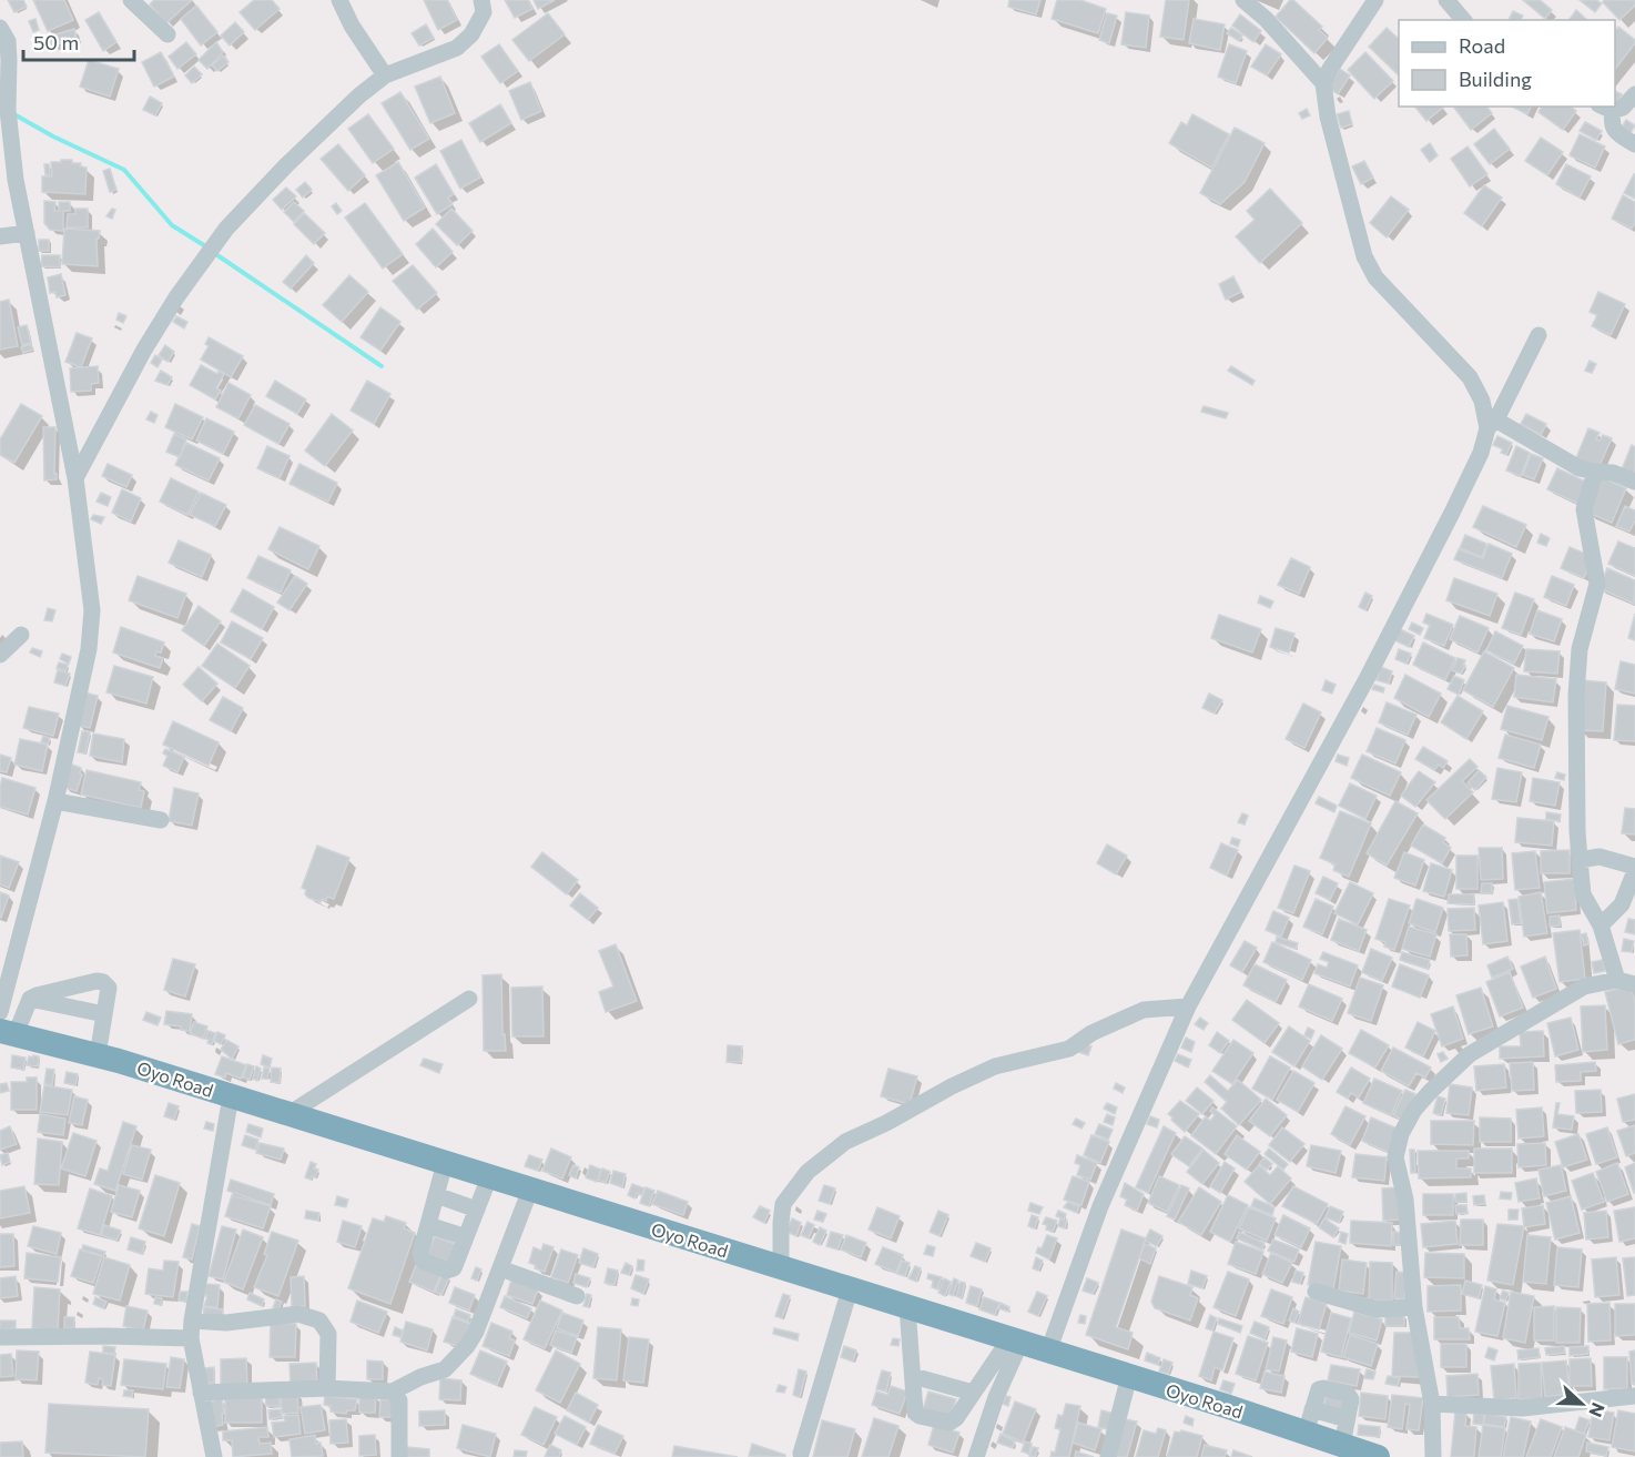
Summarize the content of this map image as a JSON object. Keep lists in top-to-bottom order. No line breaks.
{"streets":{"highway":["Oyo Road"]},"legend":["Road","Building"],"scale_bar":"50 m","north":"right"}
